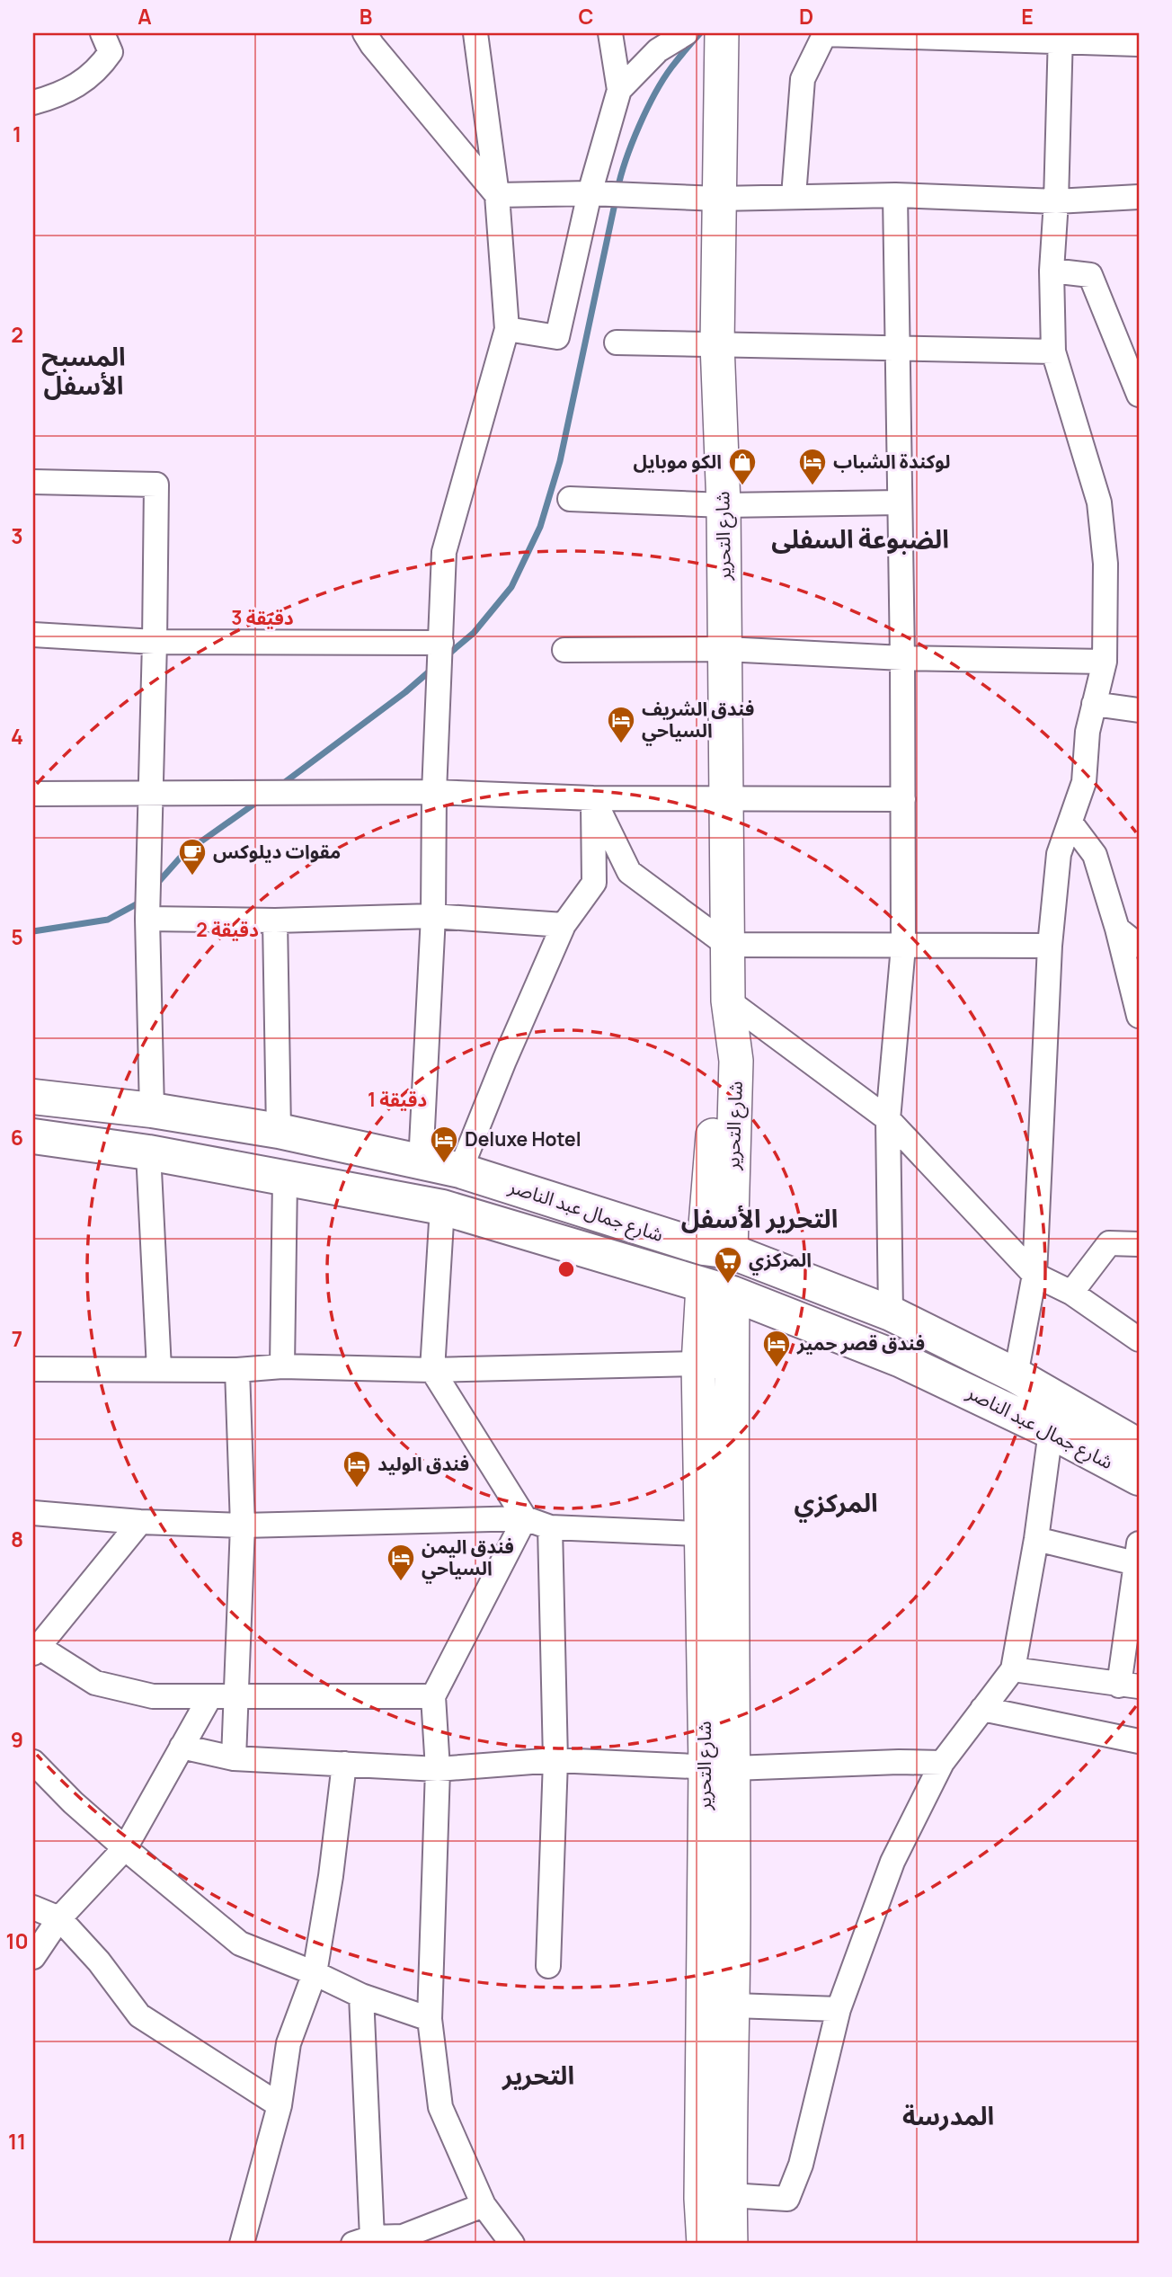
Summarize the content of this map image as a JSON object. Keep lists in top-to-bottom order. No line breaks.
{"streets":{"main road":["شارع التحرير","شارع جمال عبد الناصر"]},"crossings":[["شارع التحرير","شارع جمال عبد الناصر"]],"districts":["المسبح الأسفل","الضبوعة السفلى","التحرير الأسفل","المركزي","التحرير","المدرسة"],"places":{"shop":["الكو موبايل"],"hotel":["لوكندة الشباب","فندق الشريف السياحي","Deluxe Hotel","فندق قصر حمير","فندق الوليد","فندق اليمن السياحي"],"cafe":["مقوات ديلوكس"],"supermarket":["المركزي"]},"grid":{"columns":["A","B","C","D","E"],"rows":["1","2","3","4","5","6","7","8","9","10","11"]},"rings":["3 دقيقة","2 دقيقة","1 دقيقة"]}
